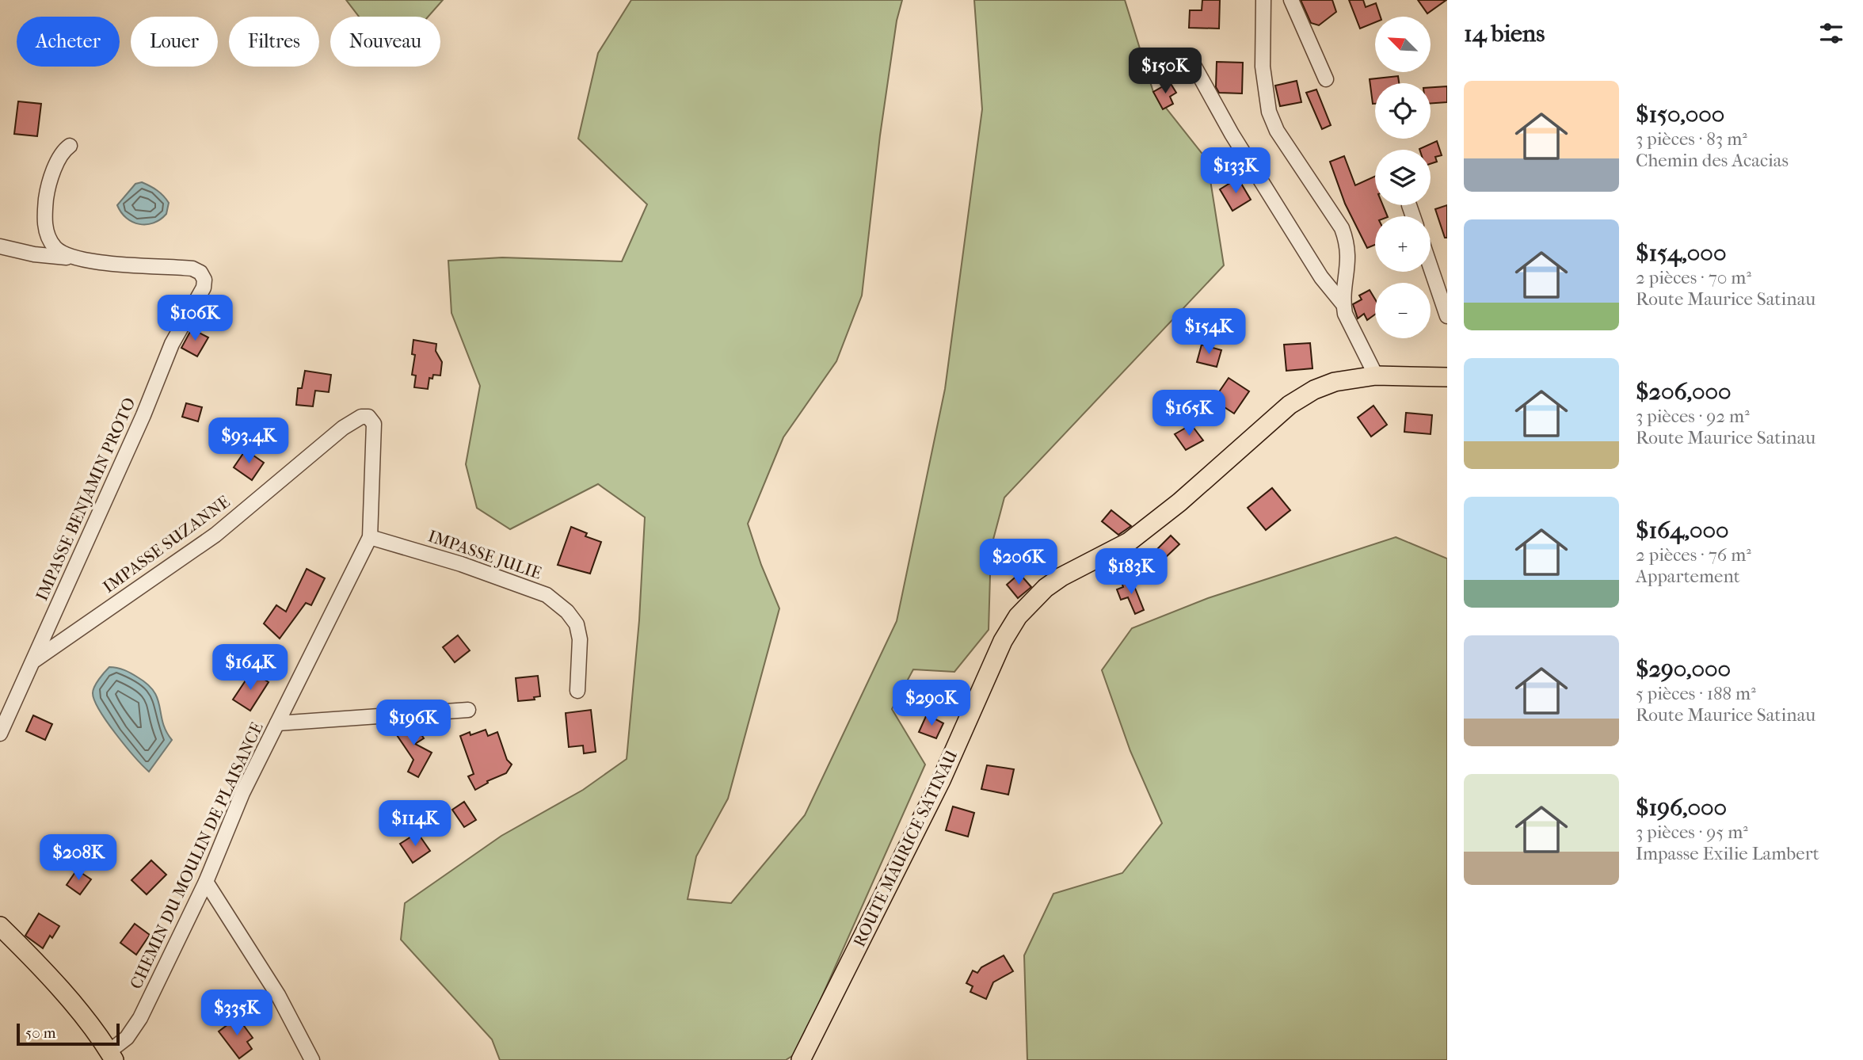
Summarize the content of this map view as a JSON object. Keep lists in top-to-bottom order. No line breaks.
{"streets":{"main road":["ROUTE MAURICE SATINAU"],"street":["IMPASSE BENJAMIN PROTO","IMPASSE SUZANNE","IMPASSE JULIE","CHEMIN DU MOULIN DE PLAISANCE"]},"crossings":[["IMPASSE BENJAMIN PROTO","IMPASSE SUZANNE"],["IMPASSE SUZANNE","CHEMIN DU MOULIN DE PLAISANCE"],["IMPASSE JULIE","CHEMIN DU MOULIN DE PLAISANCE"]],"scale_bar":"50 m","north":"top left","page":{"heading":"14 biens","map_buttons":["+","−"],"chip":["Acheter","Louer","Filtres","Nouveau"],"price":["$150K","$133K","$106K","$154K","$165K","$93.4K","$206K","$183K","$164K","$290K","$196K","$114K","$208K","$335K"],"list":[{"name":"$150,000","note":"3 pièces · 83 m² · Chemin des Acacias"},{"name":"$154,000","note":"2 pièces · 70 m² · Route Maurice Satinau"},{"name":"$206,000","note":"3 pièces · 92 m² · Route Maurice Satinau"},{"name":"$164,000","note":"2 pièces · 76 m² · Appartement"},{"name":"$290,000","note":"5 pièces · 188 m² · Route Maurice Satinau"},{"name":"$196,000","note":"3 pièces · 95 m² · Impasse Exilie Lambert"}],"scale":"50 m"}}
